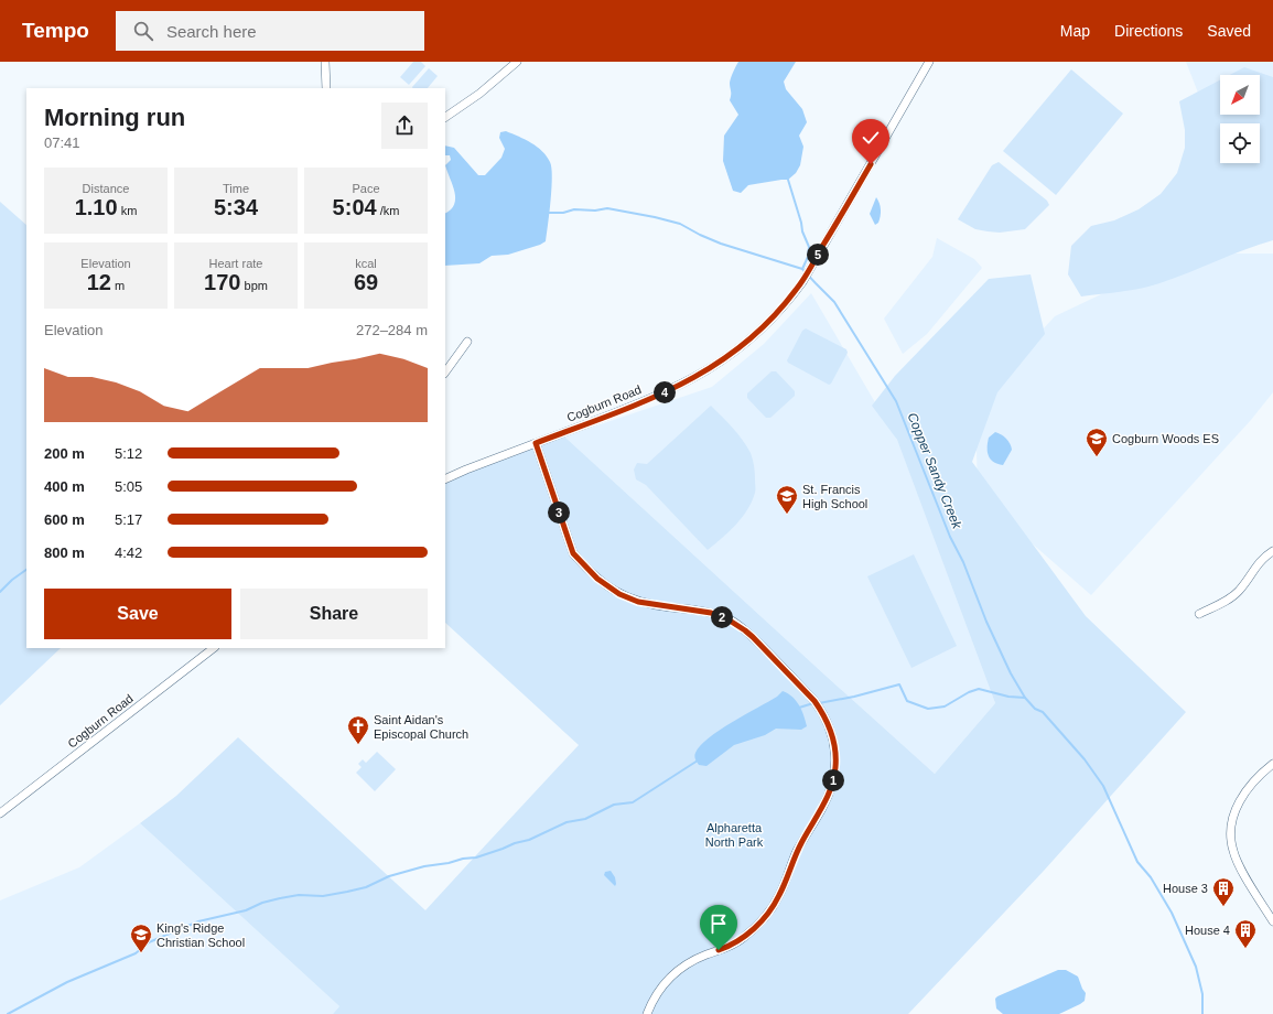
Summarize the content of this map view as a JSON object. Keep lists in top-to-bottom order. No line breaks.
{"streets":{"street":["Cogburn Road"]},"water":["Copper Sandy Creek"],"parks":["Alpharetta North Park"],"places":{"school or university":["Cogburn Woods ES","St. Francis High School","King's Ridge Christian School"],"church":["Saint Aidan's Episcopal Church"],"building":["House 3","House 4"]},"north":"bottom left","page":{"header":"Tempo","search":"Search here","nav":["Map","Directions","Saved"],"heading":["Morning run","07:41"],"stats":[["Distance","1.10 km"],["Time","5:34"],["Pace","5:04 /km"],["Elevation","12 m"],["Heart rate","170 bpm"],["kcal","69"]],"pins":["5","4","3","2","1"],"chart":["Elevation","272–284 m"],"list":[{"name":"200 m","note":"5:12"},{"name":"400 m","note":"5:05"},{"name":"600 m","note":"5:17"},{"name":"800 m","note":"4:42"}],"buttons":["Save","Share"]}}
